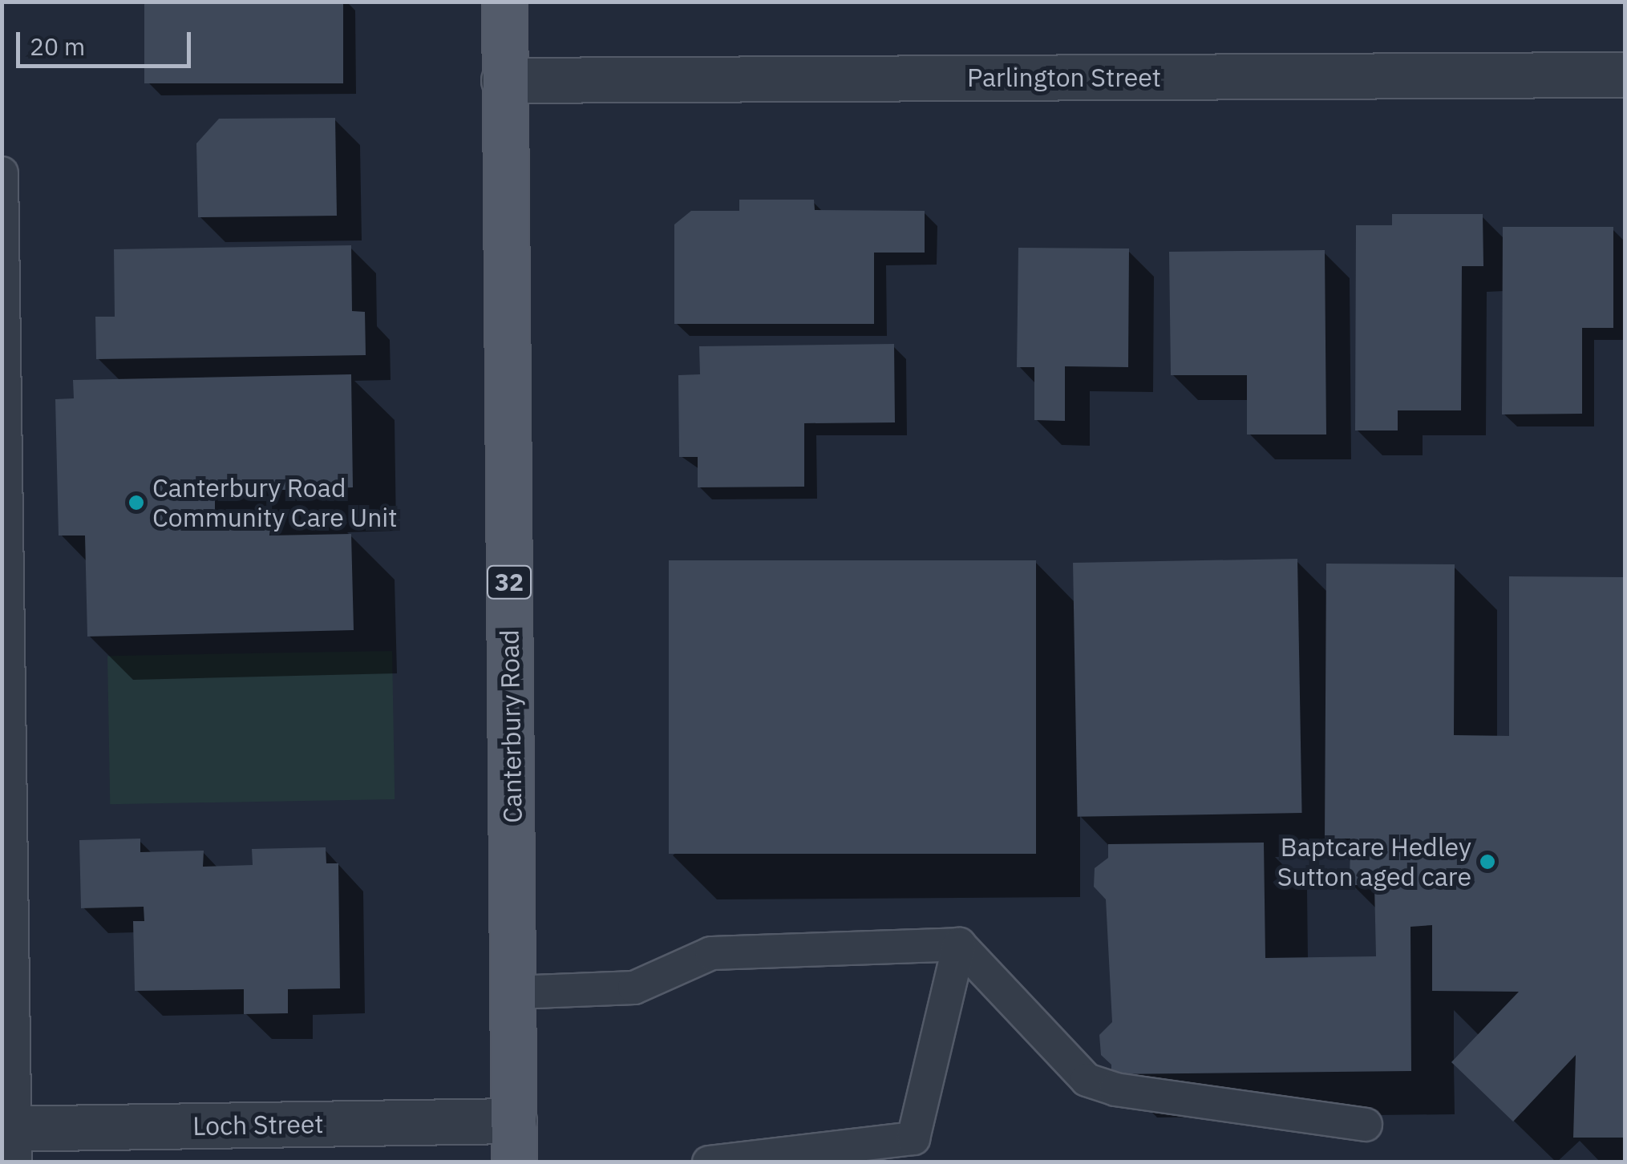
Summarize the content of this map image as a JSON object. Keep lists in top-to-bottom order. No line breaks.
{"streets":{"main road":["32","Canterbury Road"],"street":["Parlington Street","Loch Street"]},"crossings":[["Parlington Street","Canterbury Road"],["Canterbury Road","Loch Street"]],"places":["Canterbury Road Community Care Unit","Baptcare Hedley Sutton aged care"],"scale_bar":"20 m"}
